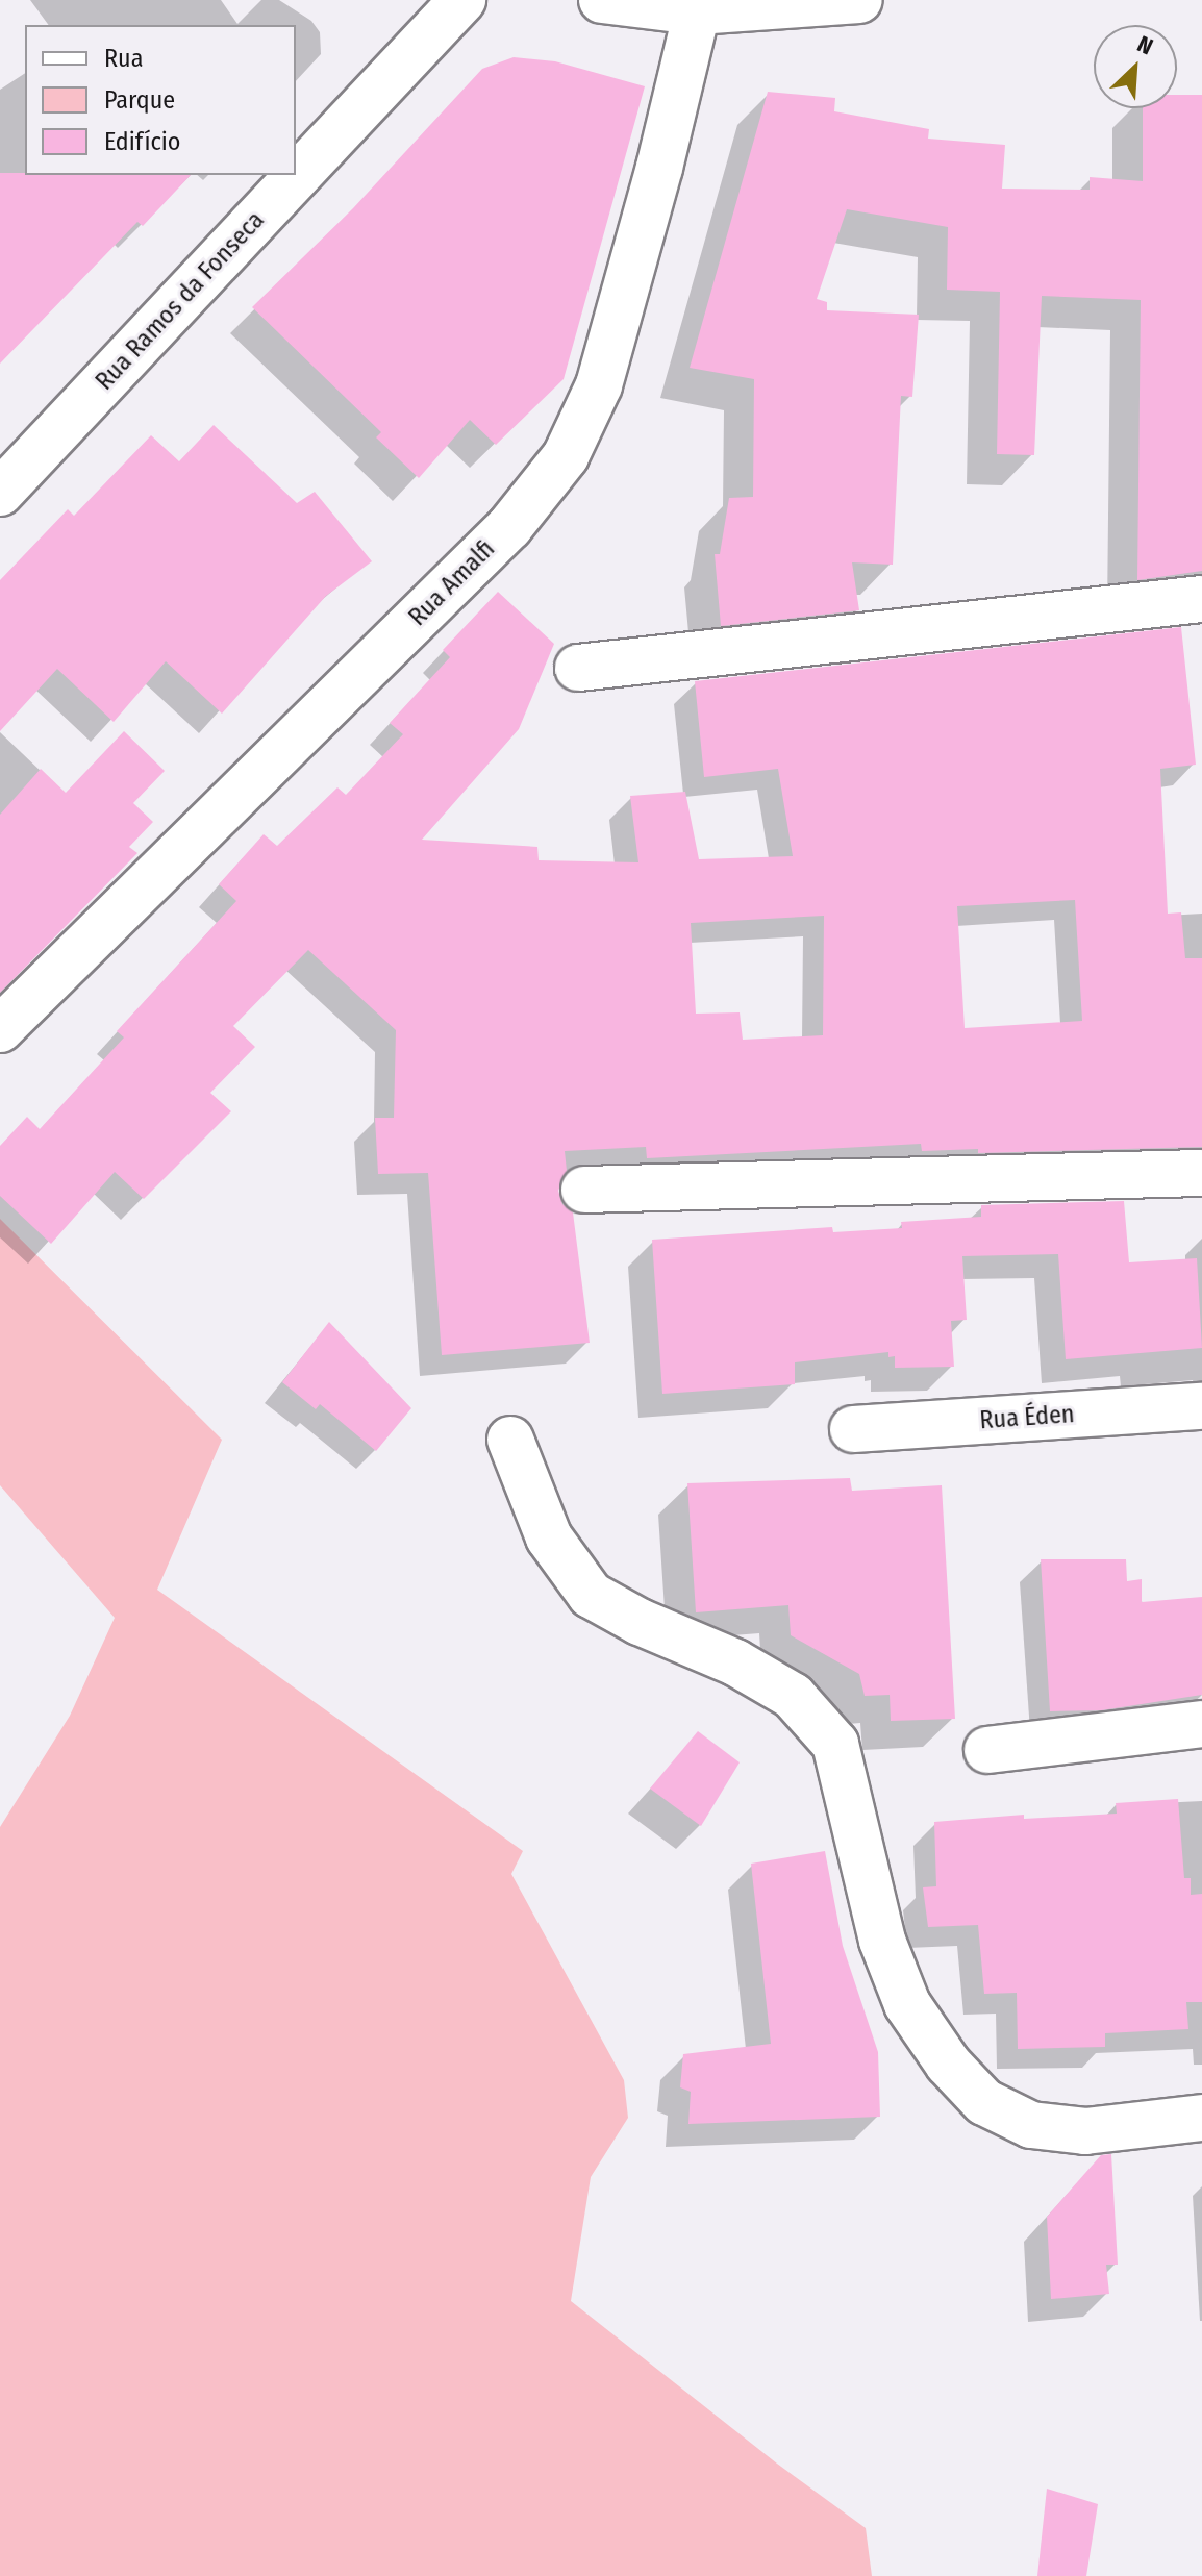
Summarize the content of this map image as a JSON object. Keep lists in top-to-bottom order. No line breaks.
{"streets":{"street":["Rua Ramos da Fonseca","Rua Amalfi","Rua Éden"]},"legend":["Rua","Parque","Edifício"],"north":"top right"}
